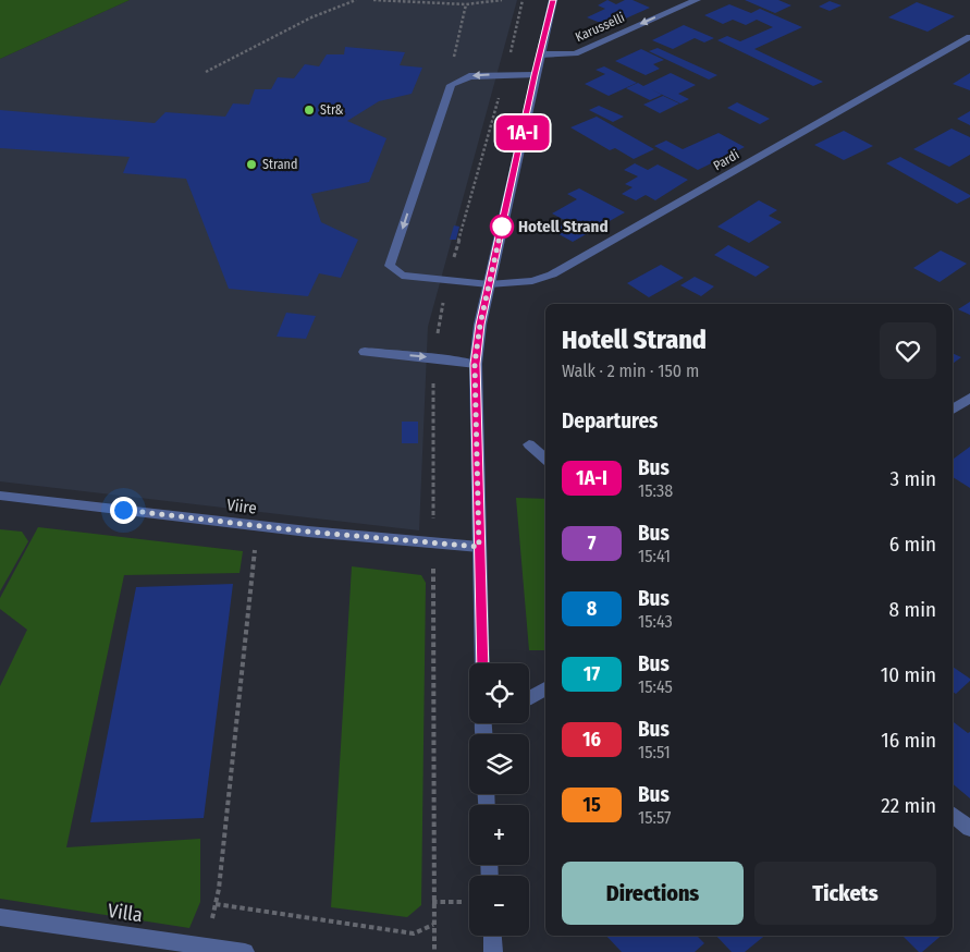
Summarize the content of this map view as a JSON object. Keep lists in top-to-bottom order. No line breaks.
{"streets":{"street":["Karusselli","Pardi","Viire","Villa"]},"one_way":["Karusselli"],"places":["Str&","Strand","Hotell Strand"],"lines":["bus line 1A-I"],"page":{"on_map":"1A-I","heading":[["Hotell Strand","Walk · 2 min · 150 m"],"Departures"],"list":[{"mark":"1A-I","name":"Bus","note":"15:38","value":"3 min"},{"mark":"7","name":"Bus","note":"15:41","value":"6 min"},{"mark":"8","name":"Bus","note":"15:43","value":"8 min"},{"mark":"17","name":"Bus","note":"15:45","value":"10 min"},{"mark":"16","name":"Bus","note":"15:51","value":"16 min"},{"mark":"15","name":"Bus","note":"15:57","value":"22 min"}],"map_buttons":["+","−"],"buttons":["Directions","Tickets"]}}
